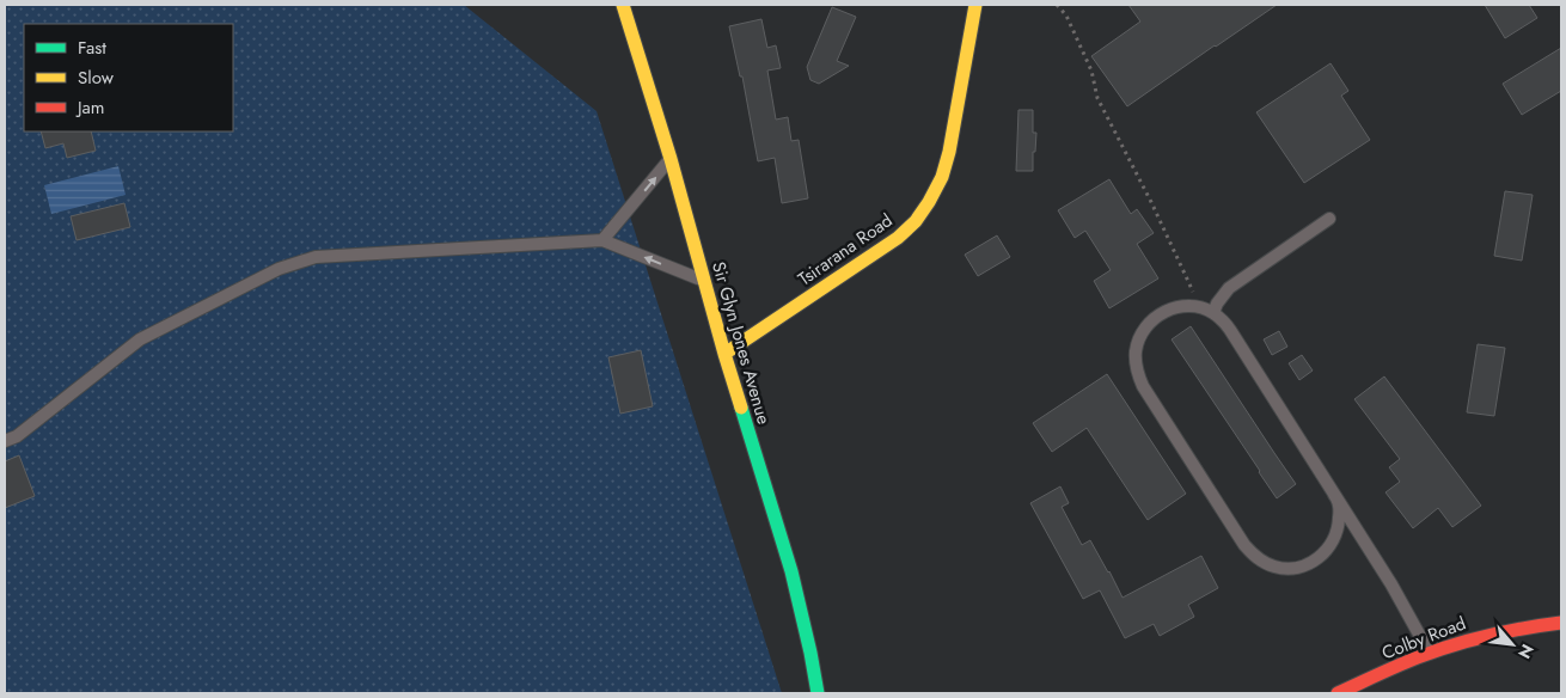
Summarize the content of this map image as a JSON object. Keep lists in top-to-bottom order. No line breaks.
{"streets":{"main road":["Tsirarana Road","Sir Glyn Jones Avenue","Colby Road"]},"crossings":[["Tsirarana Road","Sir Glyn Jones Avenue"]],"legend":["Fast","Slow","Jam"],"north":"bottom right"}
